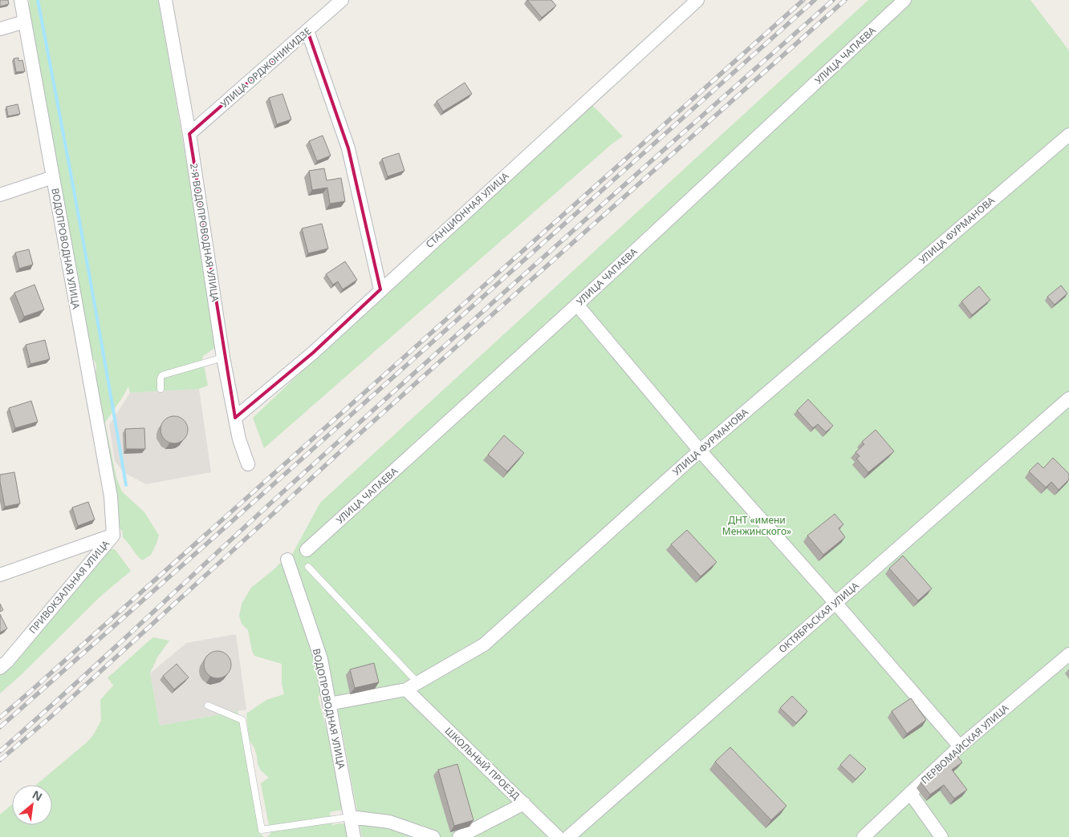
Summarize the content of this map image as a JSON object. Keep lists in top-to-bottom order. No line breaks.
{"streets":{"street":["УЛИЦА ЧАПАЕВА","УЛИЦА ОРДЖОНИКИДЗЕ","СТАНЦИОННАЯ УЛИЦА","УЛИЦА ФУРМАНОВА","2-Я ВОДОПРОВОДНАЯ УЛИЦА","ВОДОПРОВОДНАЯ УЛИЦА","ПРИВОКЗАЛЬНАЯ УЛИЦА","ОКТЯБРЬСКАЯ УЛИЦА","ПЕРВОМАЙСКАЯ УЛИЦА","ШКОЛЬНЫЙ ПРОЕЗД"]},"crossings":[["УЛИЦА ОРДЖОНИКИДЗЕ","2-Я ВОДОПРОВОДНАЯ УЛИЦА"],["СТАНЦИОННАЯ УЛИЦА","2-Я ВОДОПРОВОДНАЯ УЛИЦА"],["УЛИЦА ФУРМАНОВА","ВОДОПРОВОДНАЯ УЛИЦА"],["УЛИЦА ФУРМАНОВА","ШКОЛЬНЫЙ ПРОЕЗД"],["ВОДОПРОВОДНАЯ УЛИЦА","ПРИВОКЗАЛЬНАЯ УЛИЦА"]],"parks":["ДНТ «имени Менжинского»"],"north":"top right"}
